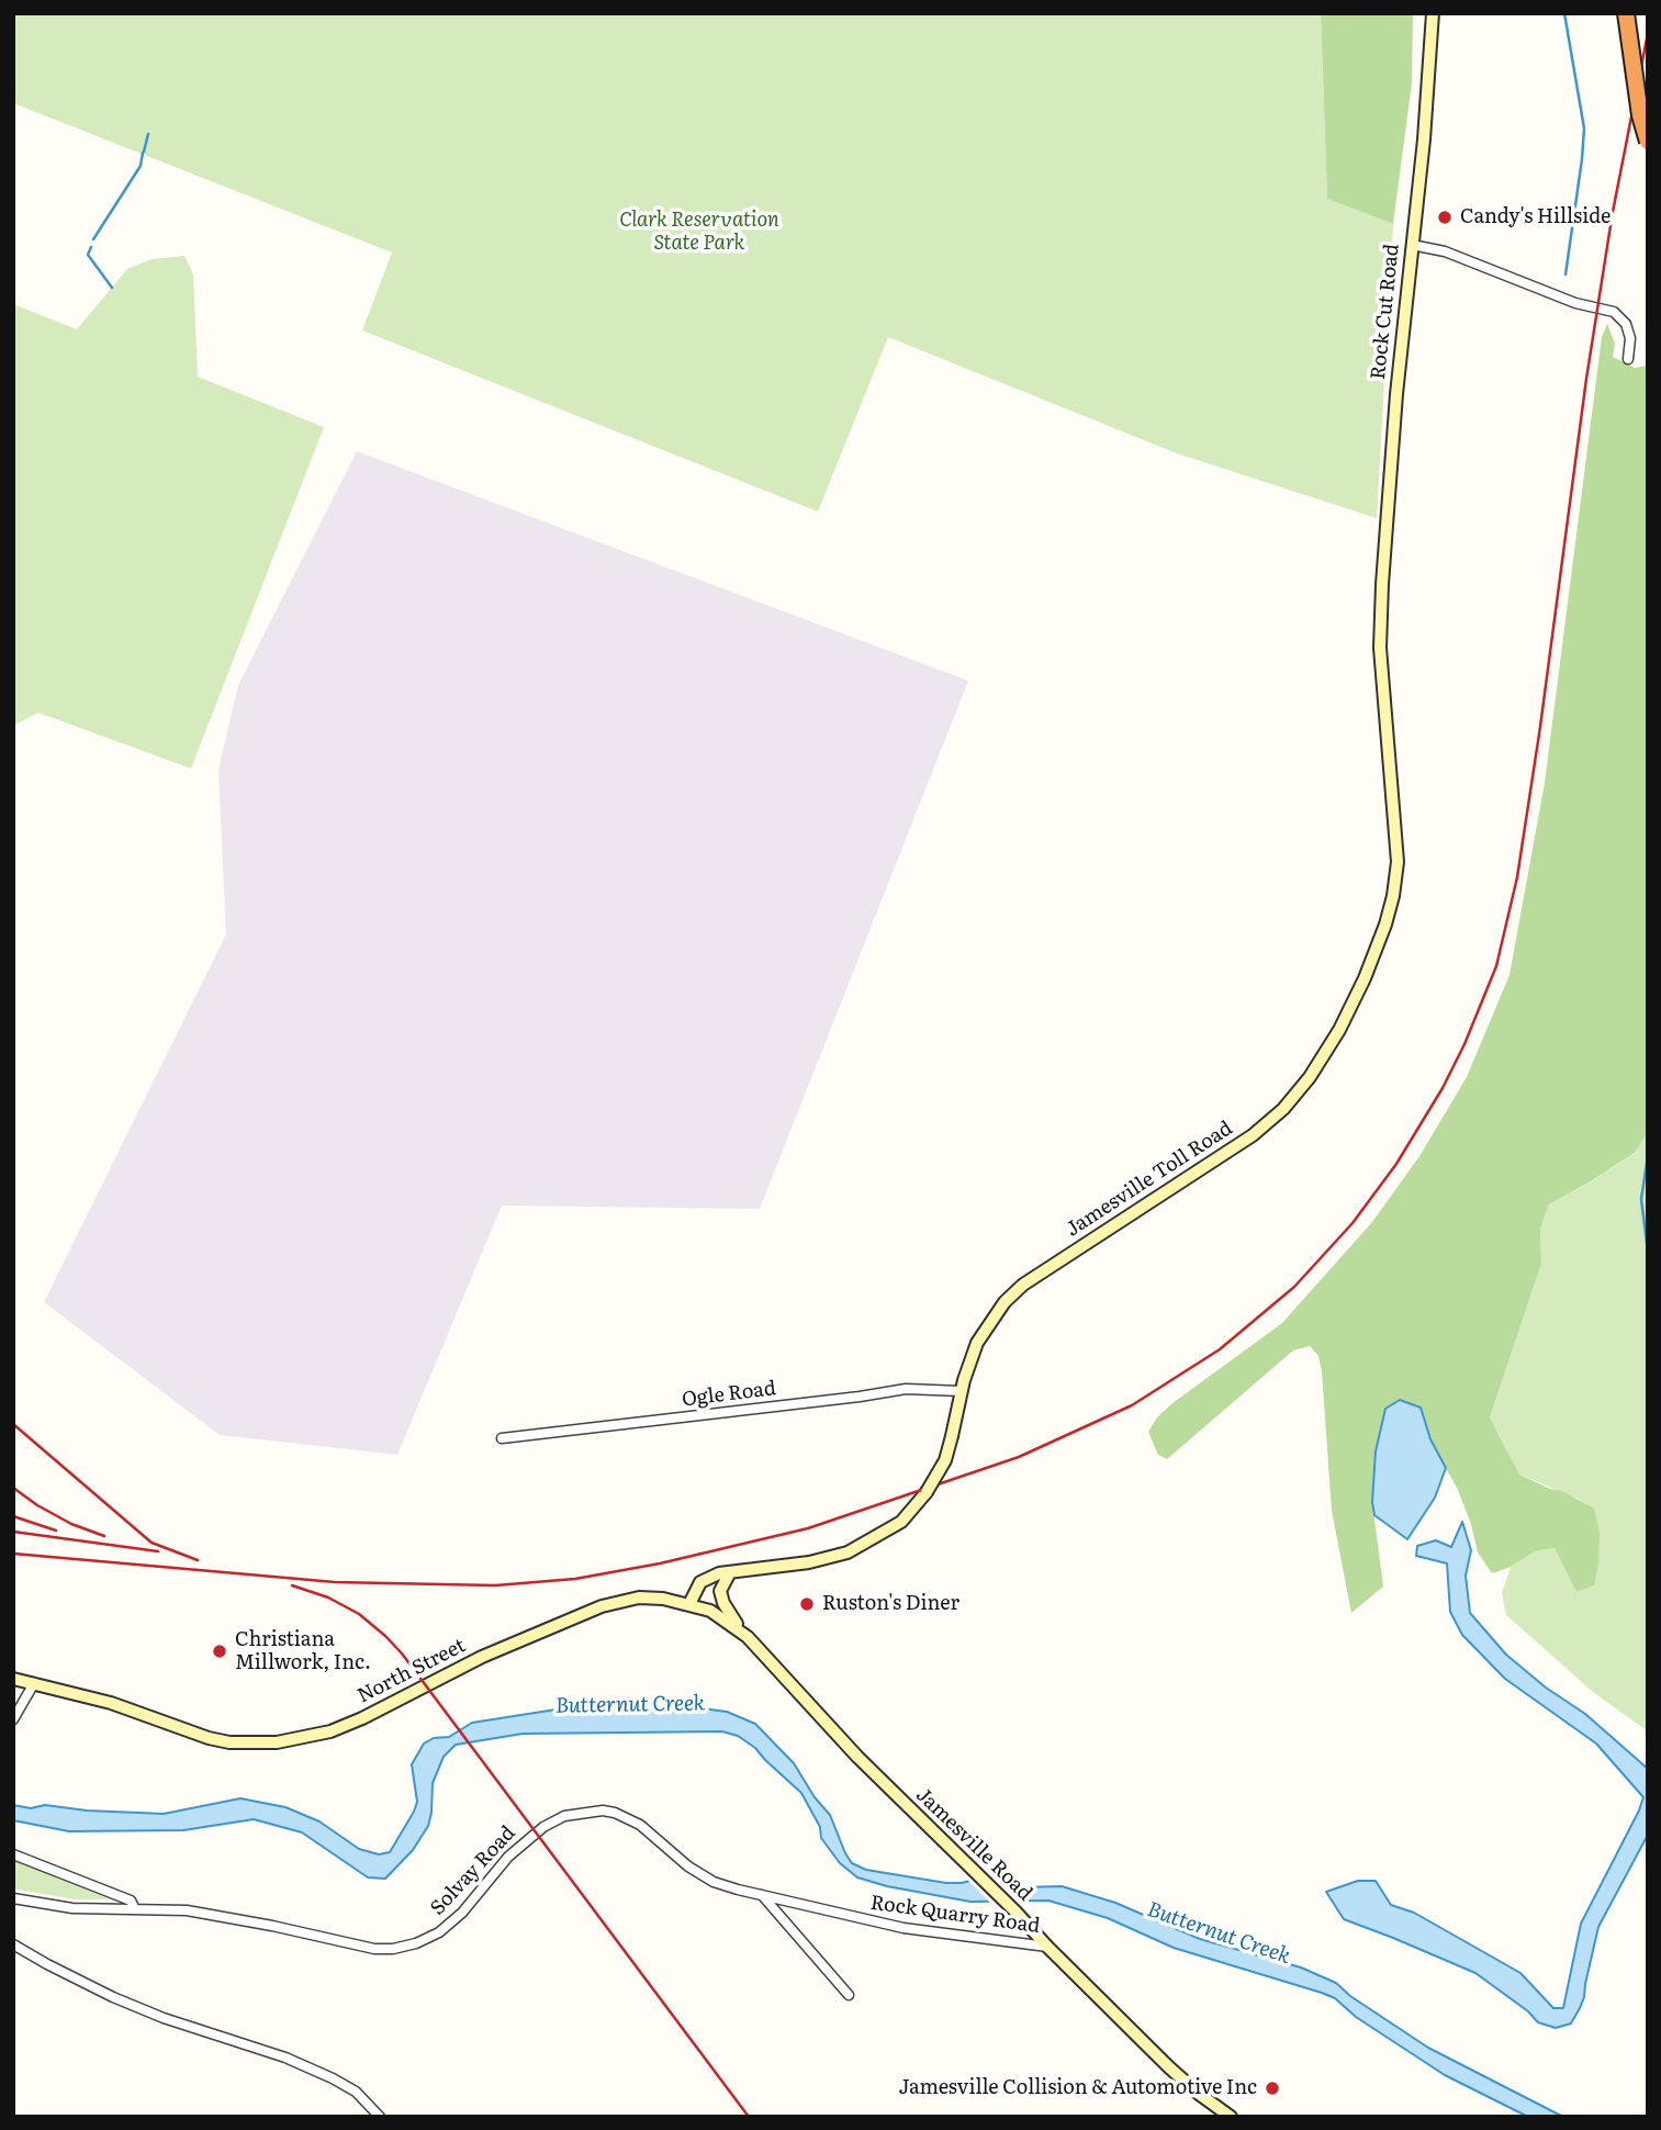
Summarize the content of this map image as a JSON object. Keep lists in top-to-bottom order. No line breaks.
{"streets":{"street":["Rock Cut Road","Jamesville Toll Road","Ogle Road","North Street","Jamesville Road","Solvay Road","Rock Quarry Road"]},"crossings":[["Rock Cut Road","Jamesville Toll Road"],["Jamesville Toll Road","Ogle Road"],["Jamesville Toll Road","North Street"],["Jamesville Toll Road","Jamesville Road"],["North Street","Jamesville Road"],["Jamesville Road","Rock Quarry Road"],["Solvay Road","Rock Quarry Road"]],"water":["Butternut Creek"],"parks":["Clark Reservation State Park"],"places":["Candy's Hillside","Ruston's Diner","Christiana Millwork, Inc.","Jamesville Collision & Automotive Inc"]}
